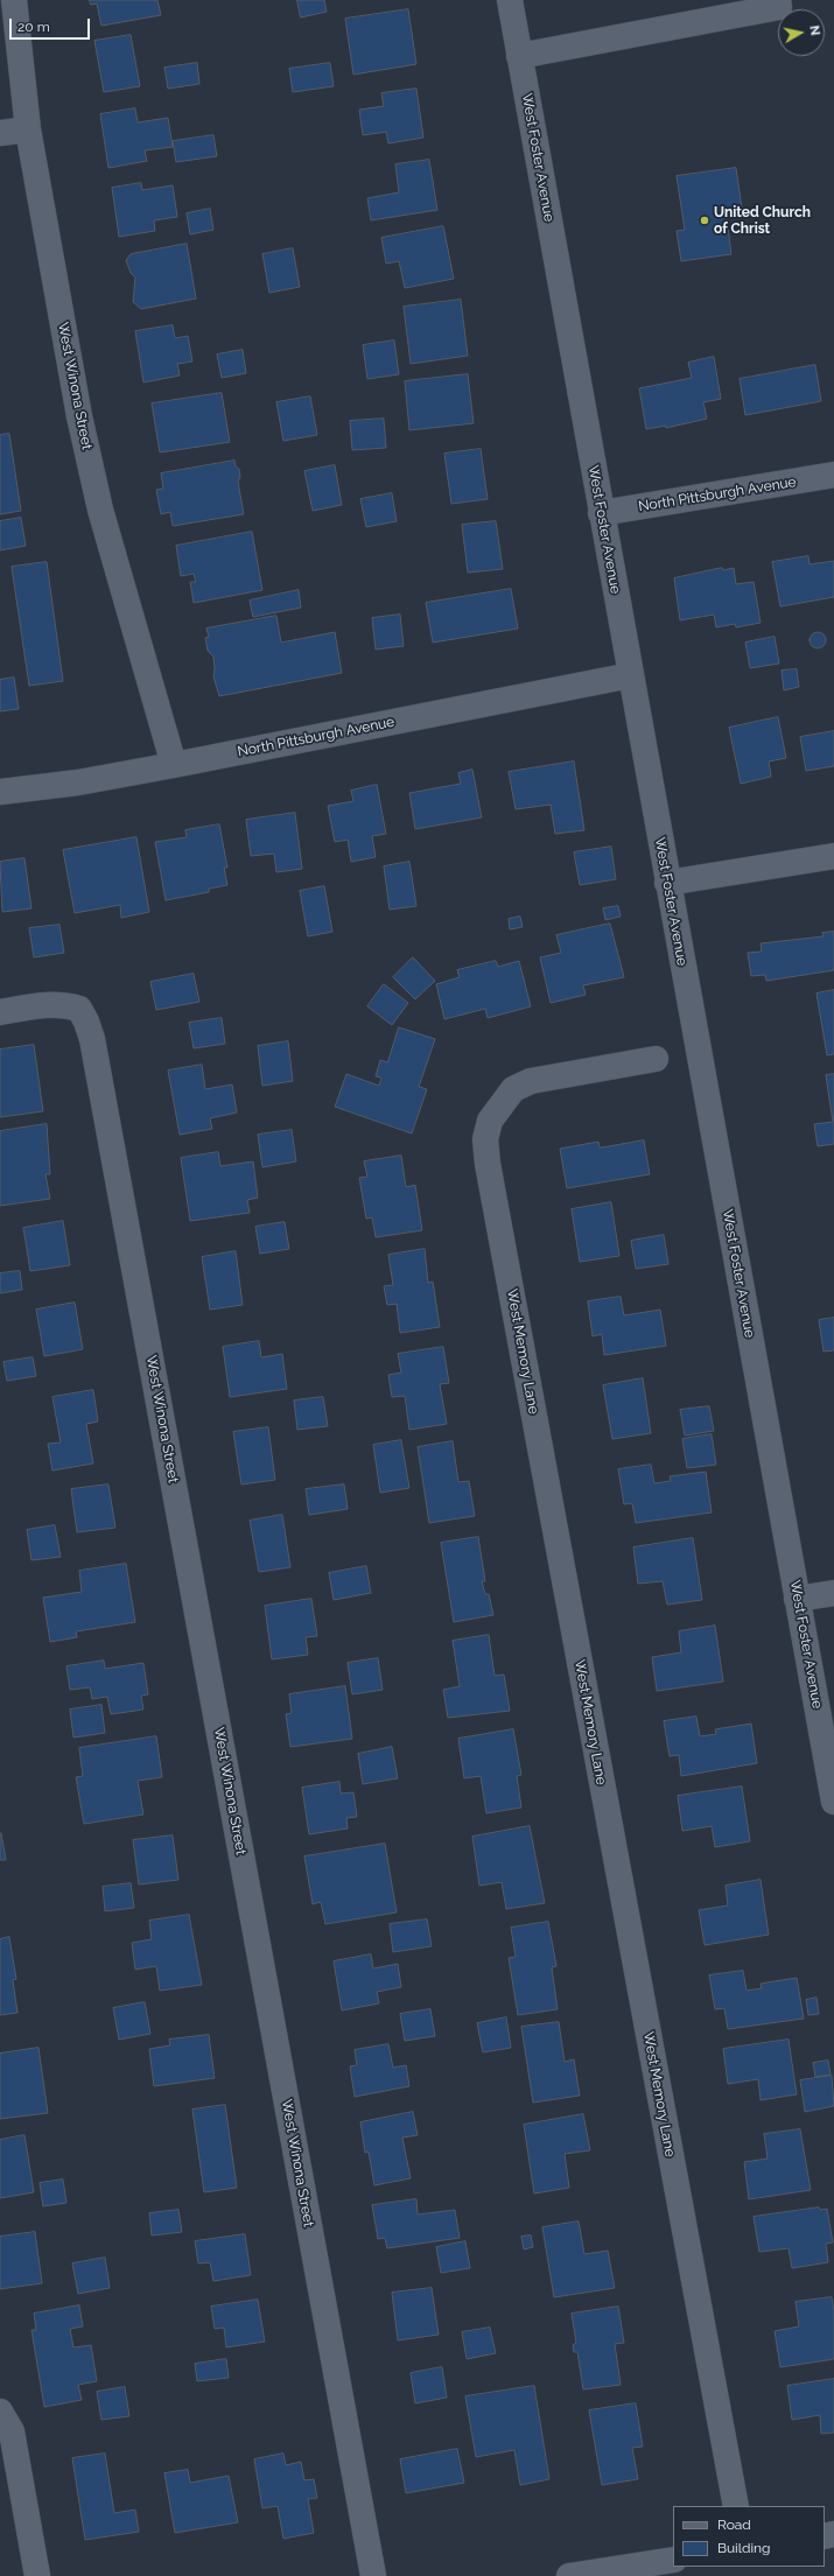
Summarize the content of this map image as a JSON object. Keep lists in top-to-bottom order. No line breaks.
{"streets":{"street":["West Foster Avenue","West Winona Street","North Pittsburgh Avenue","West Memory Lane"]},"crossings":[["West Foster Avenue","North Pittsburgh Avenue"],["West Winona Street","North Pittsburgh Avenue"]],"places":["United Church of Christ"],"legend":["Road","Building"],"scale_bar":"20 m","north":"right"}
